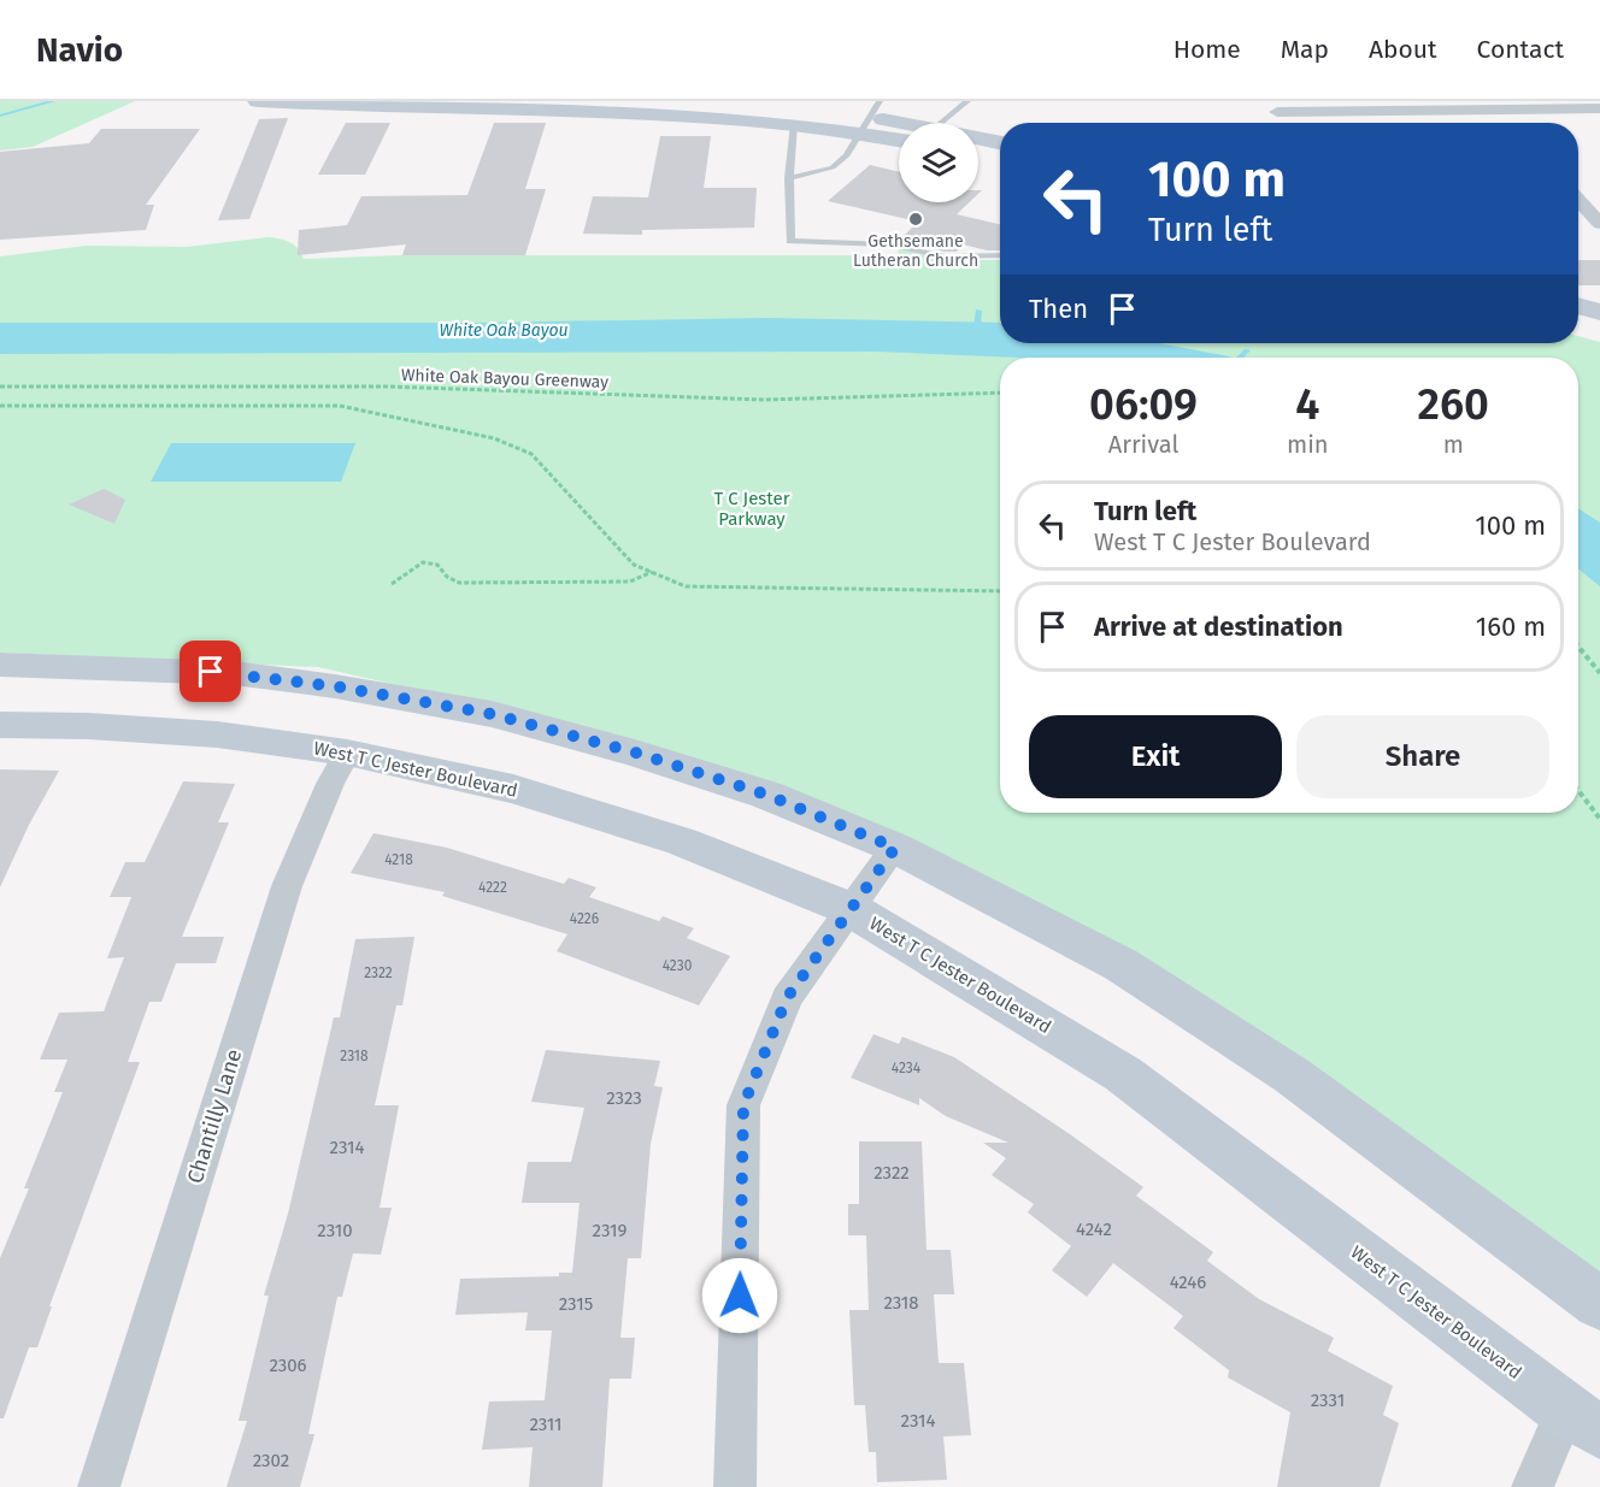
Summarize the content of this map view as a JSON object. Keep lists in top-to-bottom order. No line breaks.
{"streets":{"main road":["West T C Jester Boulevard"],"street":["Chantilly Lane"],"path":["White Oak Bayou Greenway"]},"crossings":[["West T C Jester Boulevard","Chantilly Lane"]],"water":["White Oak Bayou"],"parks":["T C Jester Parkway"],"places":["Gethsemane Lutheran Church"],"house_numbers":["4218","4222","4226","4230","2322","2318","4234","2323","2314","2322","4242","2310","2319","4246","2318","2315","2306","2331","2314","2311","2302"],"page":{"header":"Navio","nav":["Home","Map","About","Contact"],"turn":["100 m","Turn left"],"then":"Then","eta":["06:09","Arrival","4","min","260","m"],"list":[{"name":"Turn left","note":"West T C Jester Boulevard","value":"100 m"},{"name":"Arrive at destination","value":"160 m"}],"buttons":["Exit","Share"]}}
